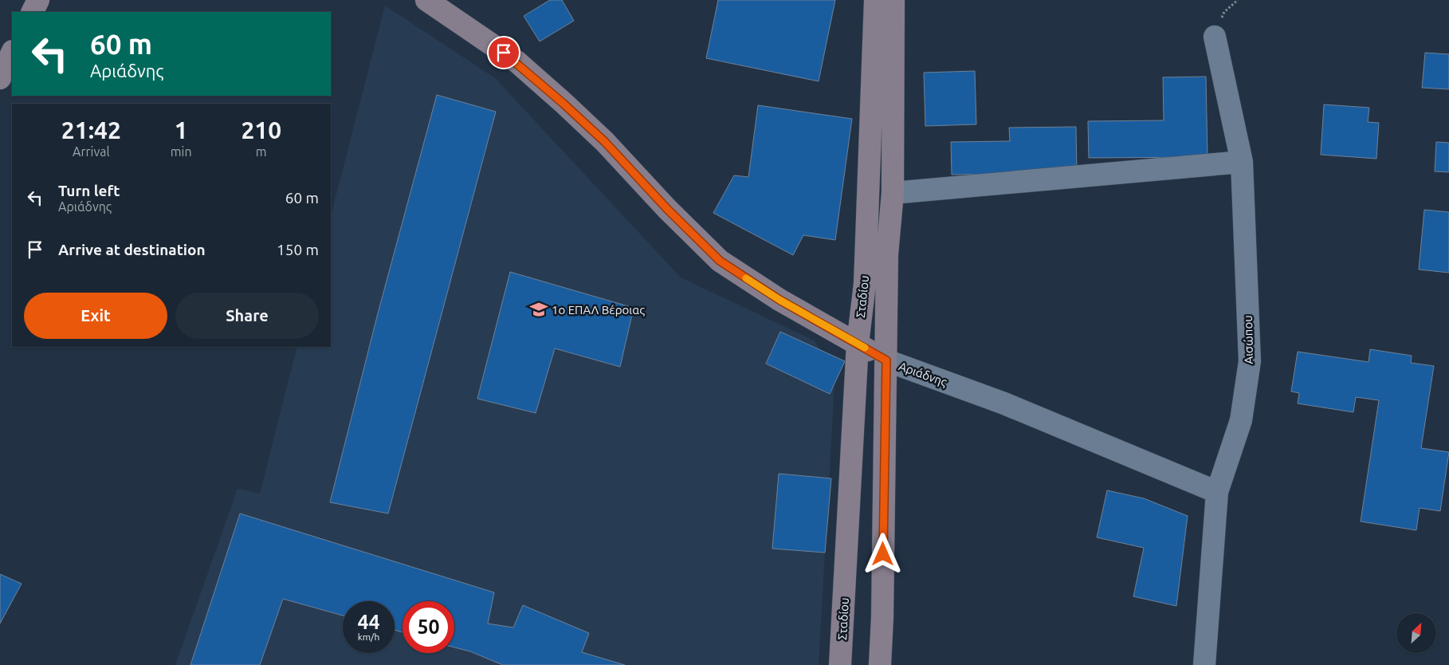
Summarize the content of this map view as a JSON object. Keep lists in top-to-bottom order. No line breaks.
{"streets":{"main road":["Σταδίου","Αριάδνης"],"street":["Αισώπου"]},"crossings":[["Σταδίου","Αριάδνης"],["Αισώπου","Αριάδνης"]],"places":{"school or university":["1ο ΕΠΑΛ Βέροιας"]},"north":"top right","page":{"turn":["60 m","Αριάδνης"],"eta":["21:42","Arrival","1","min","210","m"],"list":[{"name":"Turn left","note":"Αριάδνης","value":"60 m"},{"name":"Arrive at destination","value":"150 m"}],"buttons":["Exit","Share"],"speed":"44 km/h","limit":"50"}}
